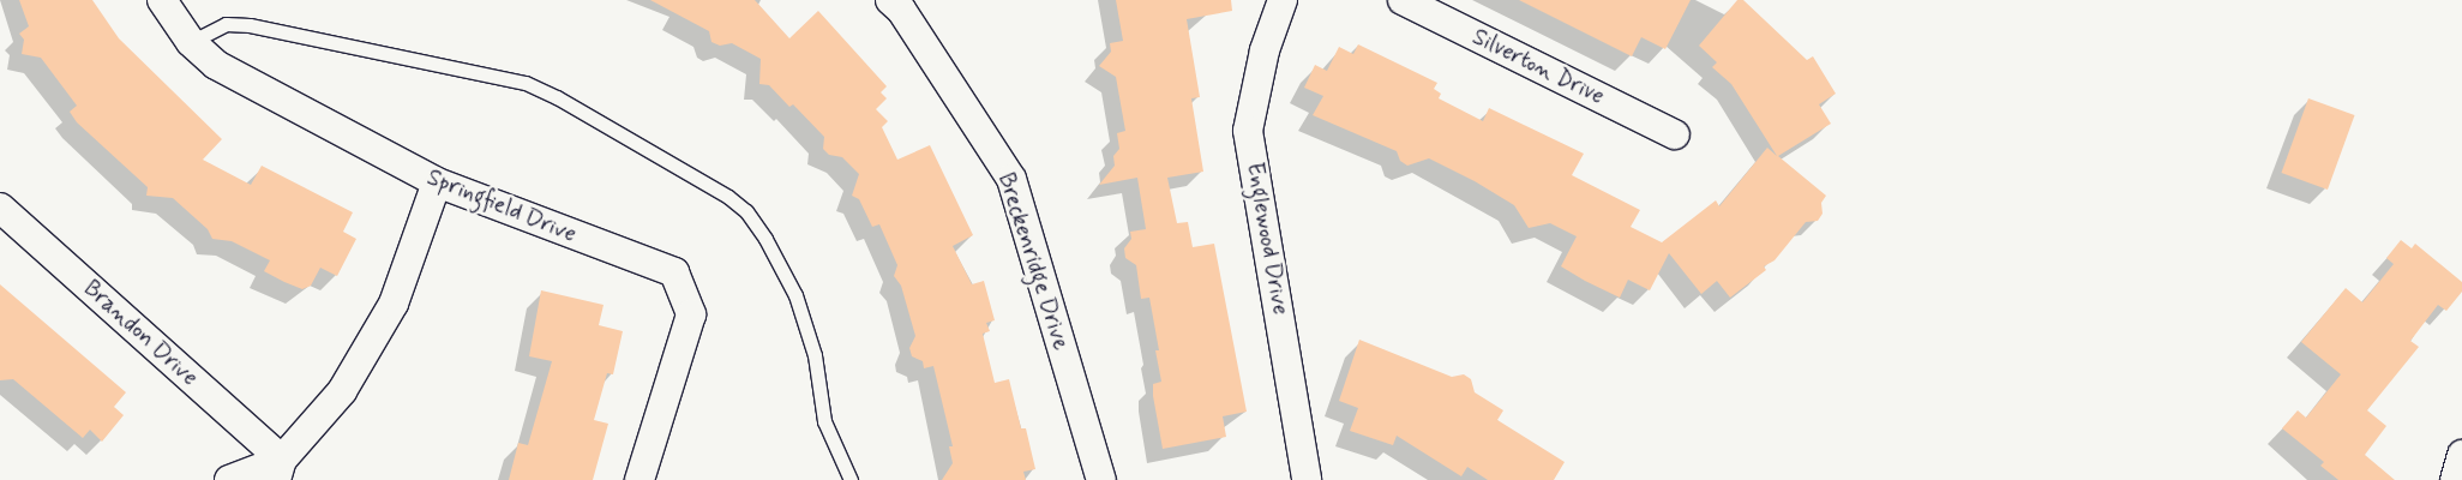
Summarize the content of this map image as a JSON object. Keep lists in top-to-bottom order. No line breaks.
{"streets":{"street":["Silverton Drive","Springfield Drive","Englewood Drive","Breckenridge Drive","Brandon Drive"]}}
